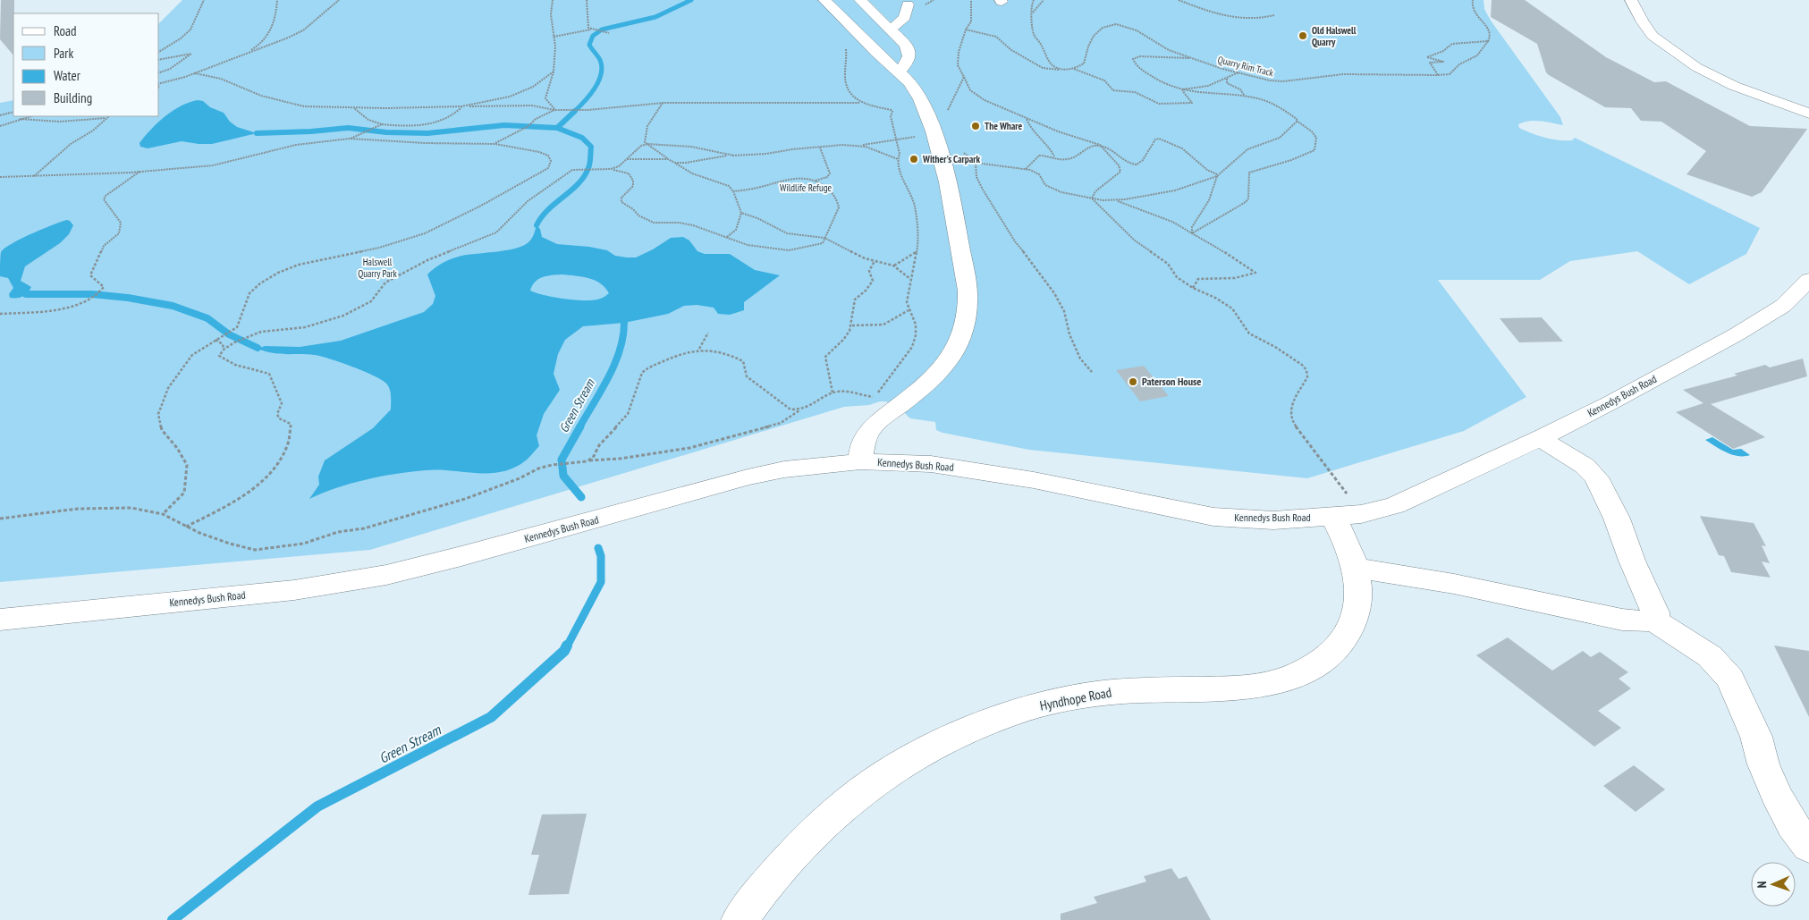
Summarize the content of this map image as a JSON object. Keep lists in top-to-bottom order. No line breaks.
{"streets":{"street":["Kennedys Bush Road","Hyndhope Road"],"path":["Quarry Rim Track"]},"crossings":[["Kennedys Bush Road","Hyndhope Road"]],"water":["Green Stream"],"parks":["Wildlife Refuge","Halswell Quarry Park"],"places":["Old Halswell Quarry","The Whare","Wither's Carpark","Paterson House"],"legend":["Road","Park","Water","Building"],"north":"left"}
